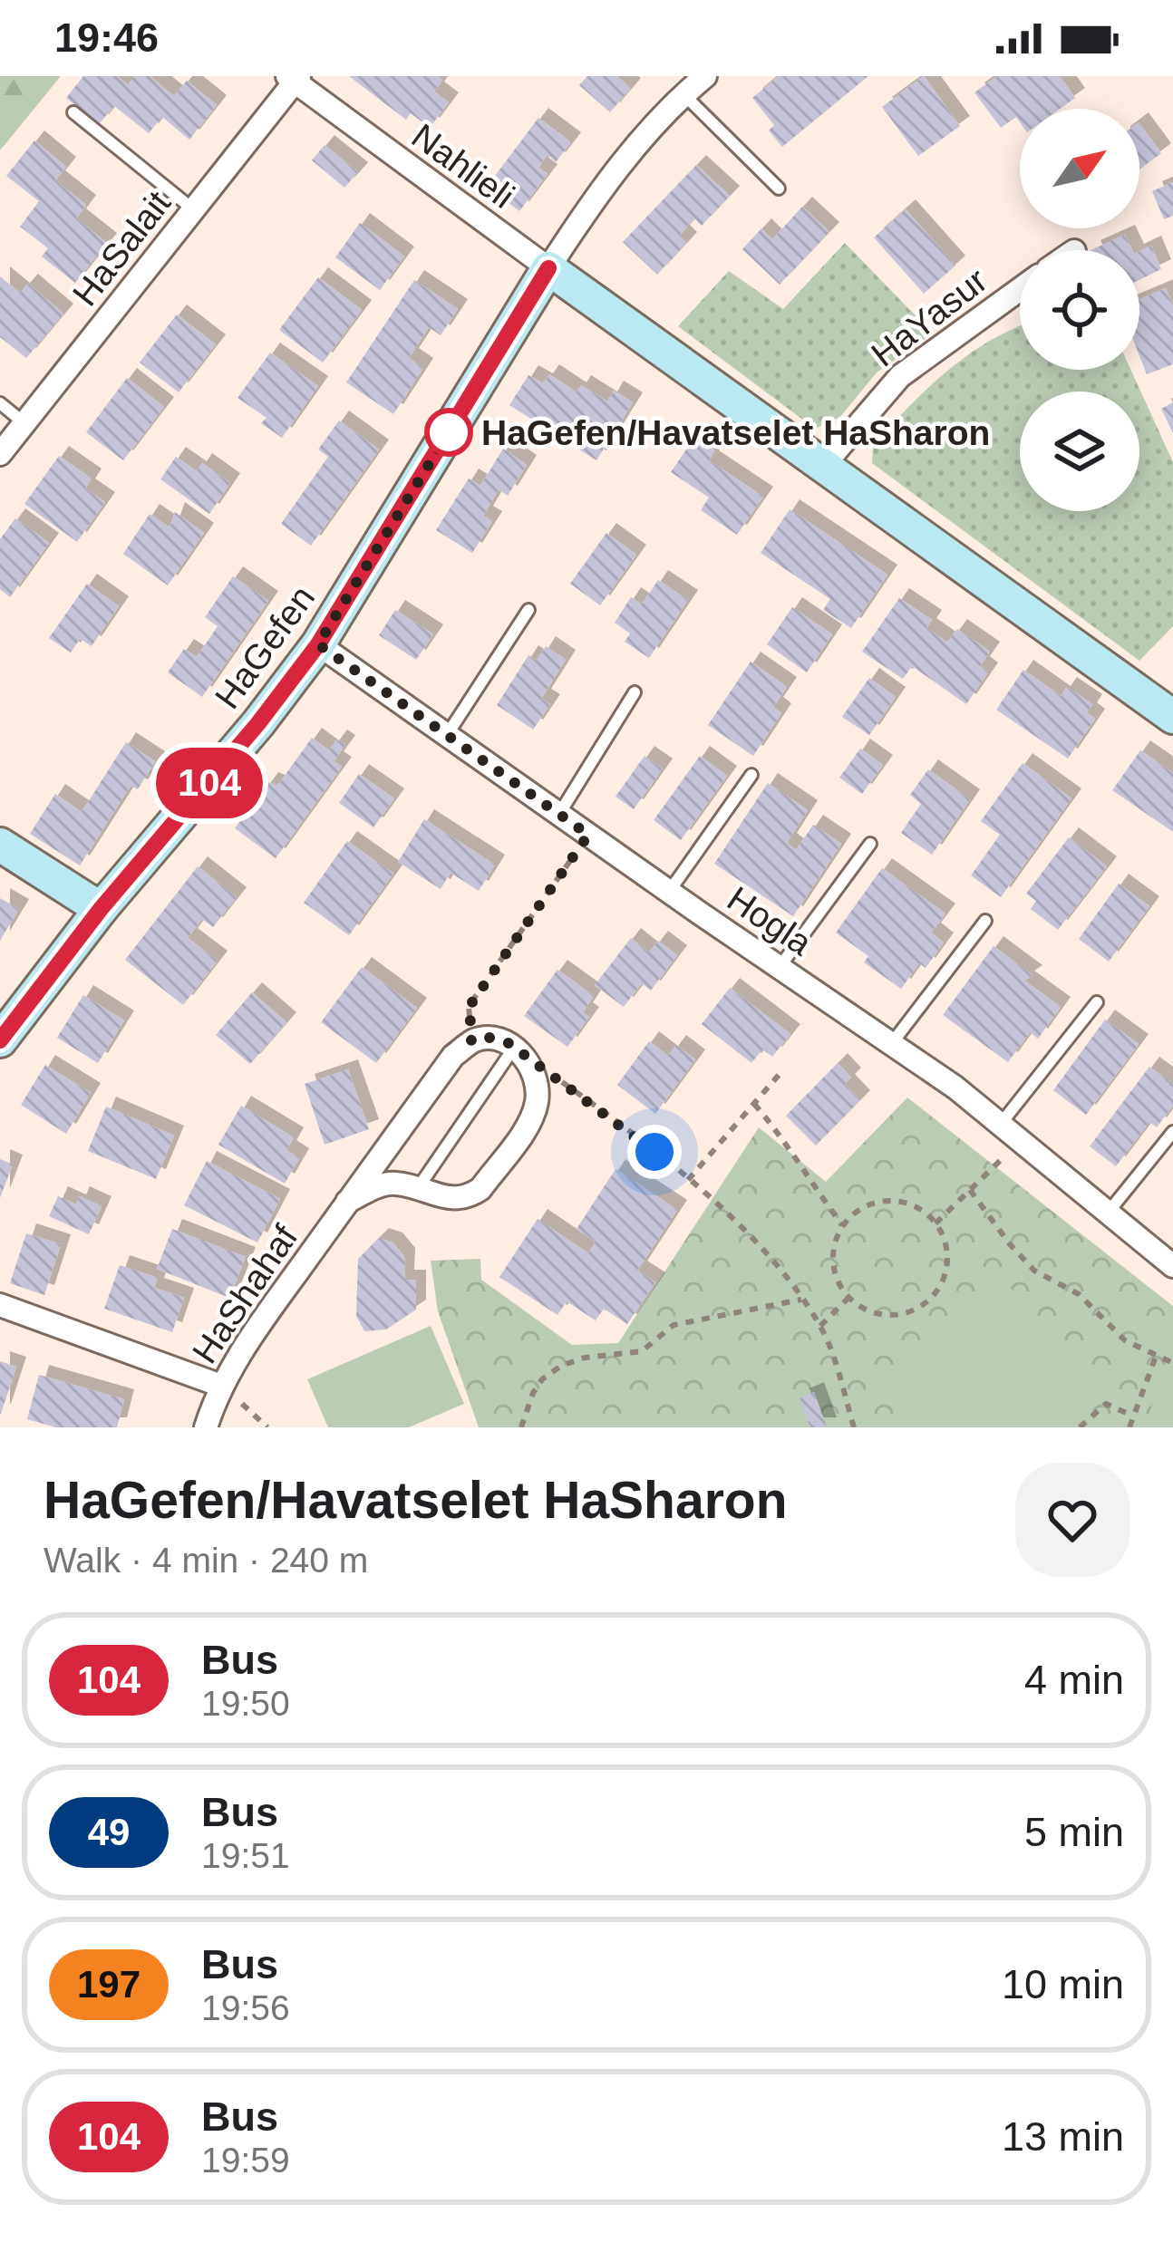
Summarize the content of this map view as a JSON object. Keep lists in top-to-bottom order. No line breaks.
{"streets":{"street":["Nahlieli","HaSalait","HaYasur","HaGefen","Hogla","HaShahaf"]},"crossings":[["Nahlieli","HaSalait"],["Nahlieli","HaGefen"],["HaGefen","Hogla"]],"places":["HaGefen/Havatselet HaSharon"],"lines":["bus line 104"],"north":"top right","page":{"status":"19:46","on_map":"104","heading":["HaGefen/Havatselet HaSharon","Walk · 4 min · 240 m"],"list":[{"mark":"104","name":"Bus","note":"19:50","value":"4 min"},{"mark":"49","name":"Bus","note":"19:51","value":"5 min"},{"mark":"197","name":"Bus","note":"19:56","value":"10 min"},{"mark":"104","name":"Bus","note":"19:59","value":"13 min"}]}}
